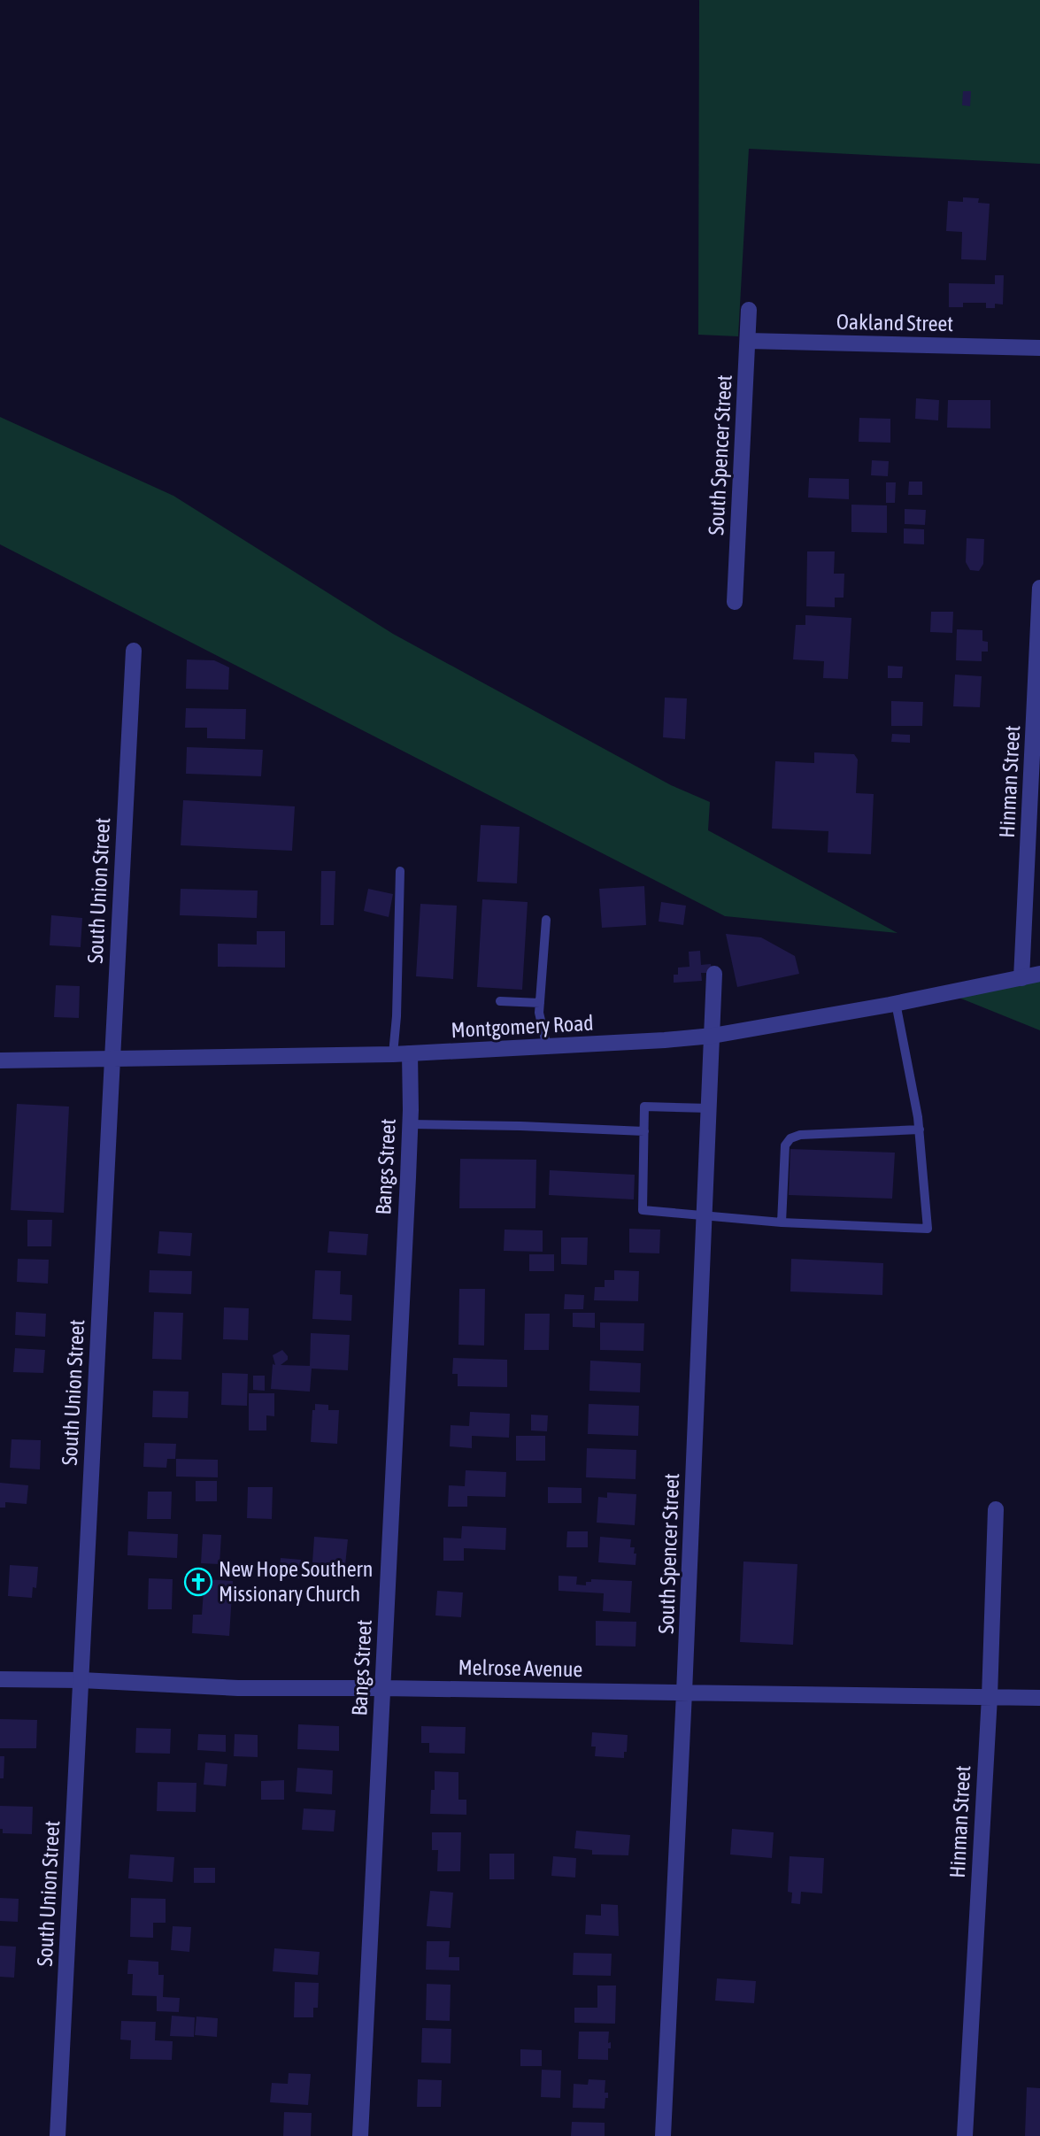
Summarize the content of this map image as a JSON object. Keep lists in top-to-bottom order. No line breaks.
{"streets":{"street":["Oakland Street","South Spencer Street","Hinman Street","South Union Street","Montgomery Road","Bangs Street","Melrose Avenue"]},"crossings":[["Oakland Street","South Spencer Street"],["South Spencer Street","Montgomery Road"],["South Spencer Street","Melrose Avenue"],["Hinman Street","Montgomery Road"],["Hinman Street","Melrose Avenue"],["South Union Street","Montgomery Road"],["South Union Street","Melrose Avenue"],["Montgomery Road","Bangs Street"],["Bangs Street","Melrose Avenue"]],"places":{"church":["New Hope Southern Missionary Church"]}}
